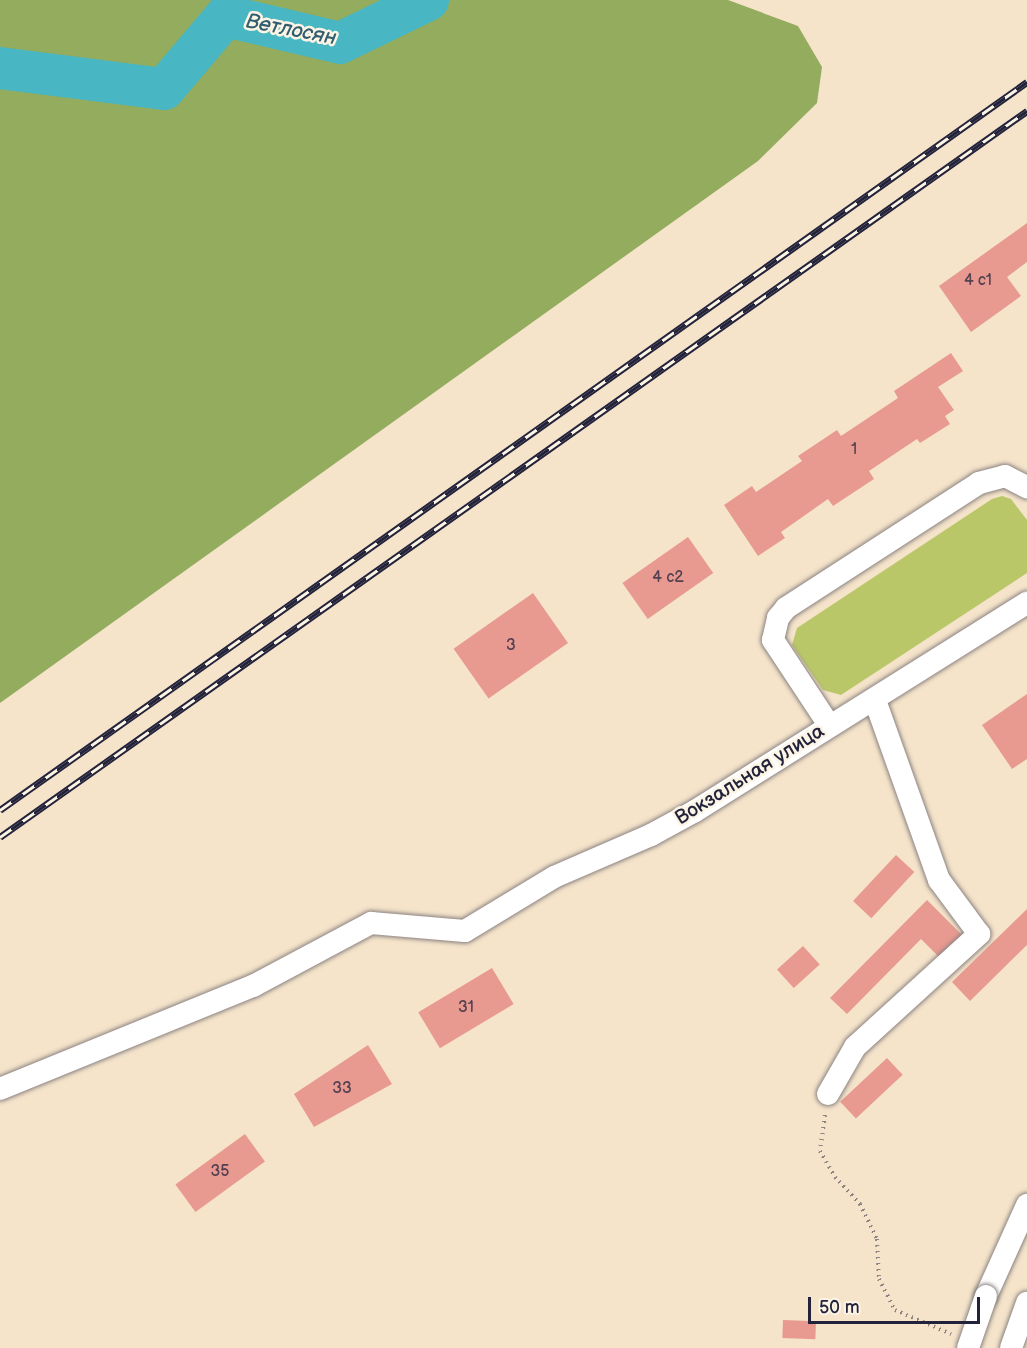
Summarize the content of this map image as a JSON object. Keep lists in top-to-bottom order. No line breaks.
{"streets":{"street":["Вокзальная улица"]},"water":["Ветлосян"],"house_numbers":["4 с1","1","4 с2","3","31","33","35"],"scale_bar":"50 m"}
